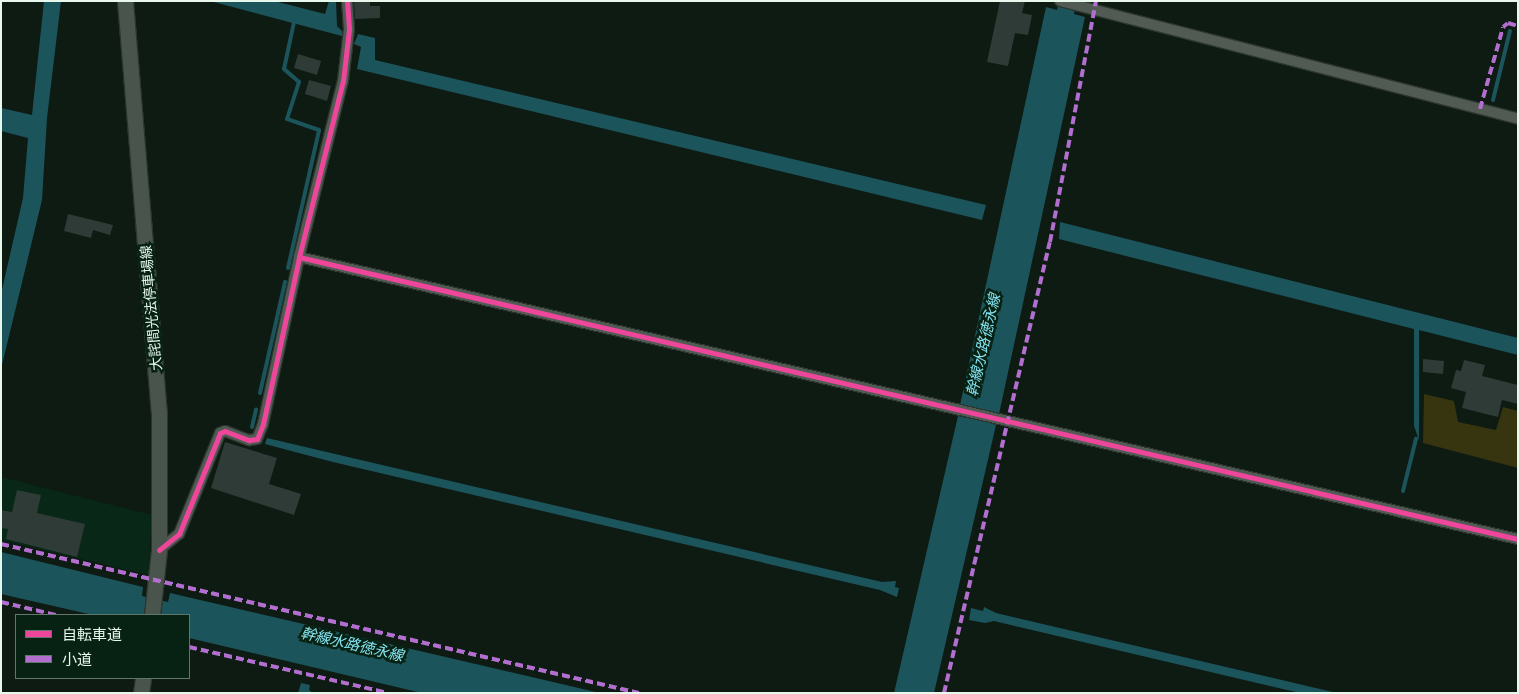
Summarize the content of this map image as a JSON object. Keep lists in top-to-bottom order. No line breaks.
{"streets":{"main road":["大詫間光法停車場線"]},"water":["幹線水路徳永線"],"legend":["自転車道","小道"]}
